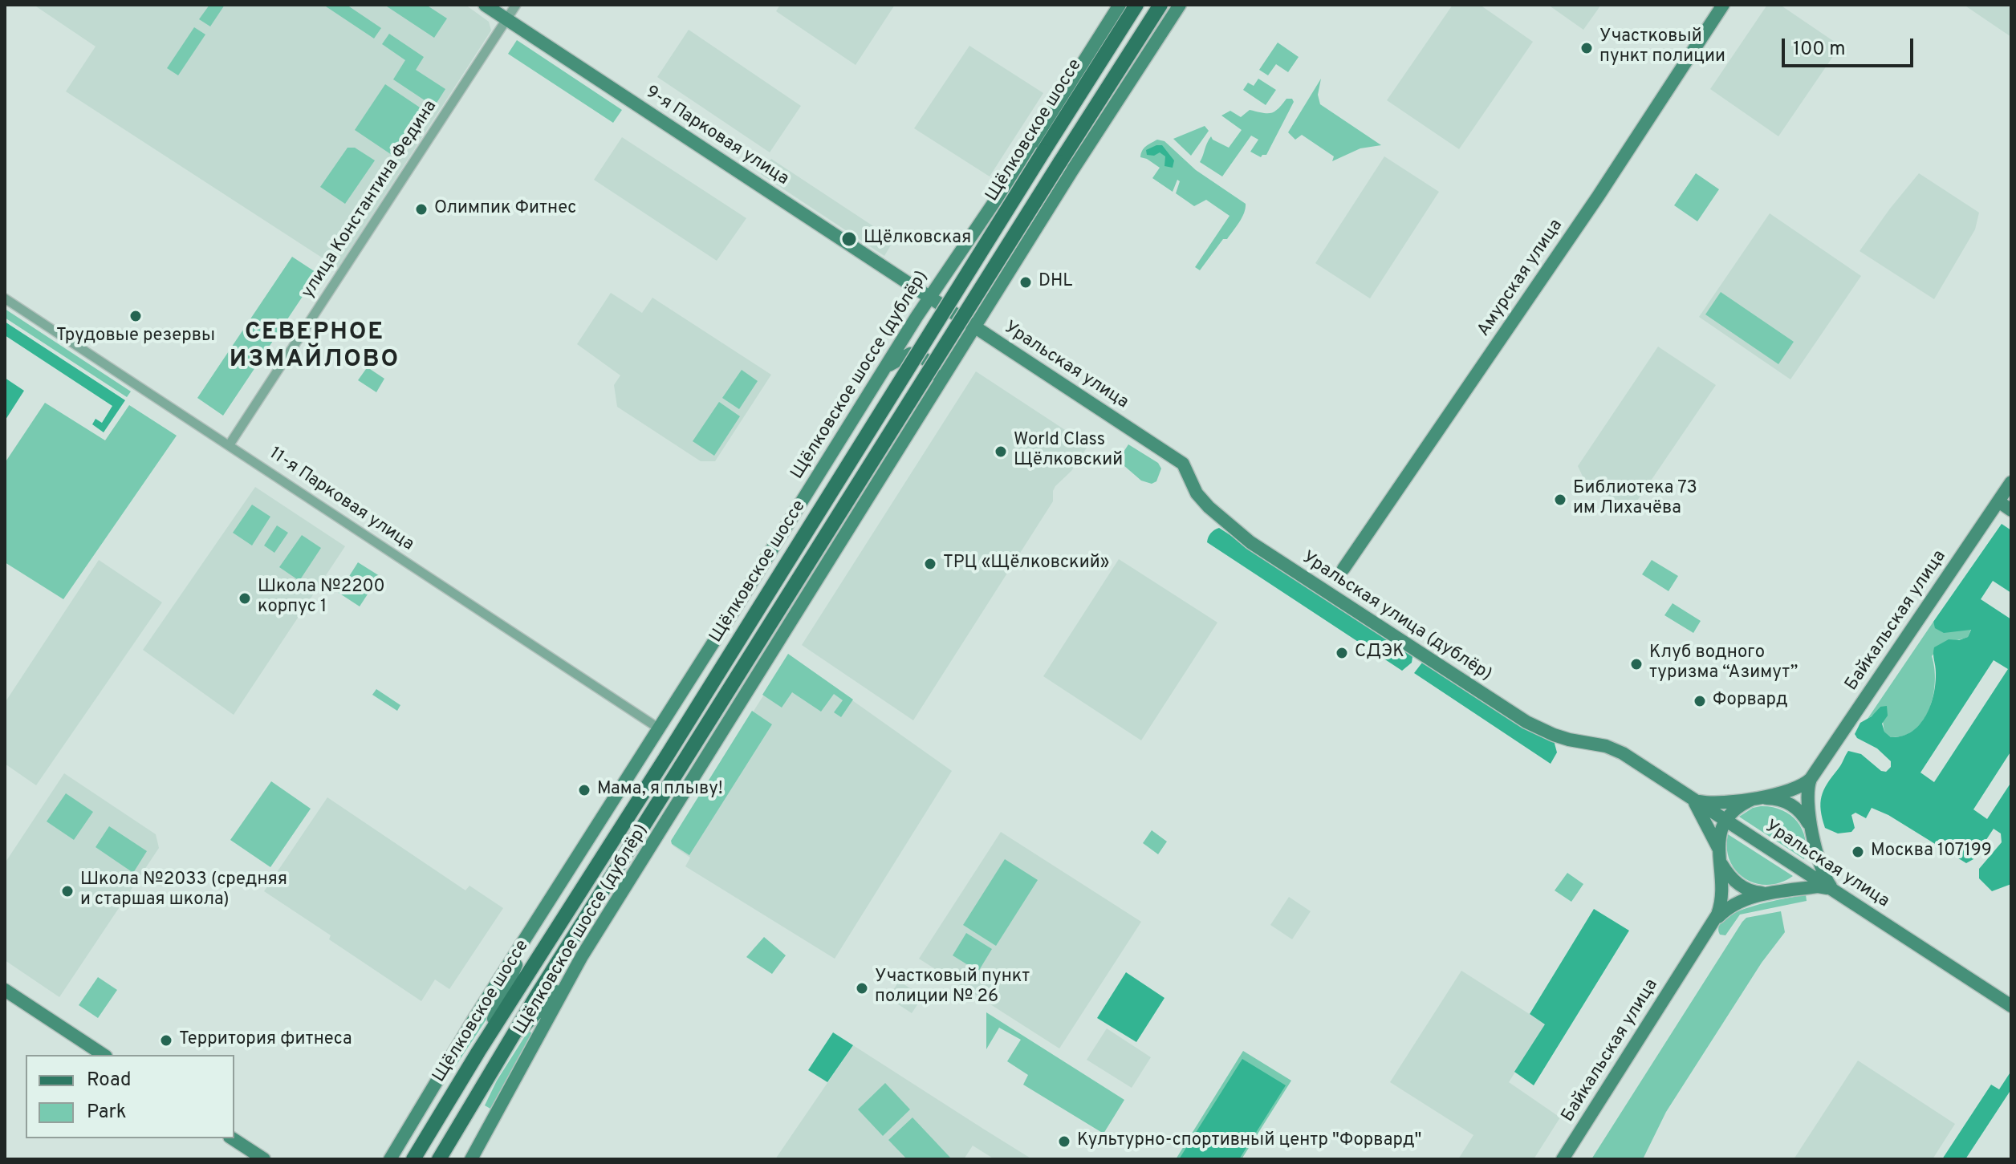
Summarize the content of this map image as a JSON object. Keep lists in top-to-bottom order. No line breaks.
{"streets":{"main road":["Щёлковское шоссе","9-я Парковая улица","Амурская улица","Уральская улица","Щёлковское шоссе (дублёр)","Уральская улица (дублёр)","Байкальская улица"],"street":["улица Константина Федина","11-я Парковая улица"]},"crossings":[["9-я Парковая улица","улица Константина Федина"],["9-я Парковая улица","Уральская улица"],["9-я Парковая улица","Щёлковское шоссе (дублёр)"],["улица Константина Федина","11-я Парковая улица"],["Уральская улица","Щёлковское шоссе (дублёр)"],["Уральская улица","Уральская улица (дублёр)"],["Щёлковское шоссе (дублёр)","11-я Парковая улица"]],"districts":["СЕВЕРНОЕ ИЗМАЙЛОВО"],"places":["Участковый пункт полиции","Олимпик Фитнес","Щёлковская","DHL","Трудовые резервы","World Class Щёлковский","Библиотека 73 им Лихачёва","ТРЦ «Щёлковский»","Школа №2200 корпус 1","СДЭК","Клуб водного туризма “Азимут”","Форвард","Мама, я плыву!","Москва 107199","Школа №2033 (средняя и старшая школа)","Участковый пункт полиции № 26","Территория фитнеса","Культурно-спортивный центр \"Форвард\""],"legend":["Road","Park"],"scale_bar":"100 m"}
